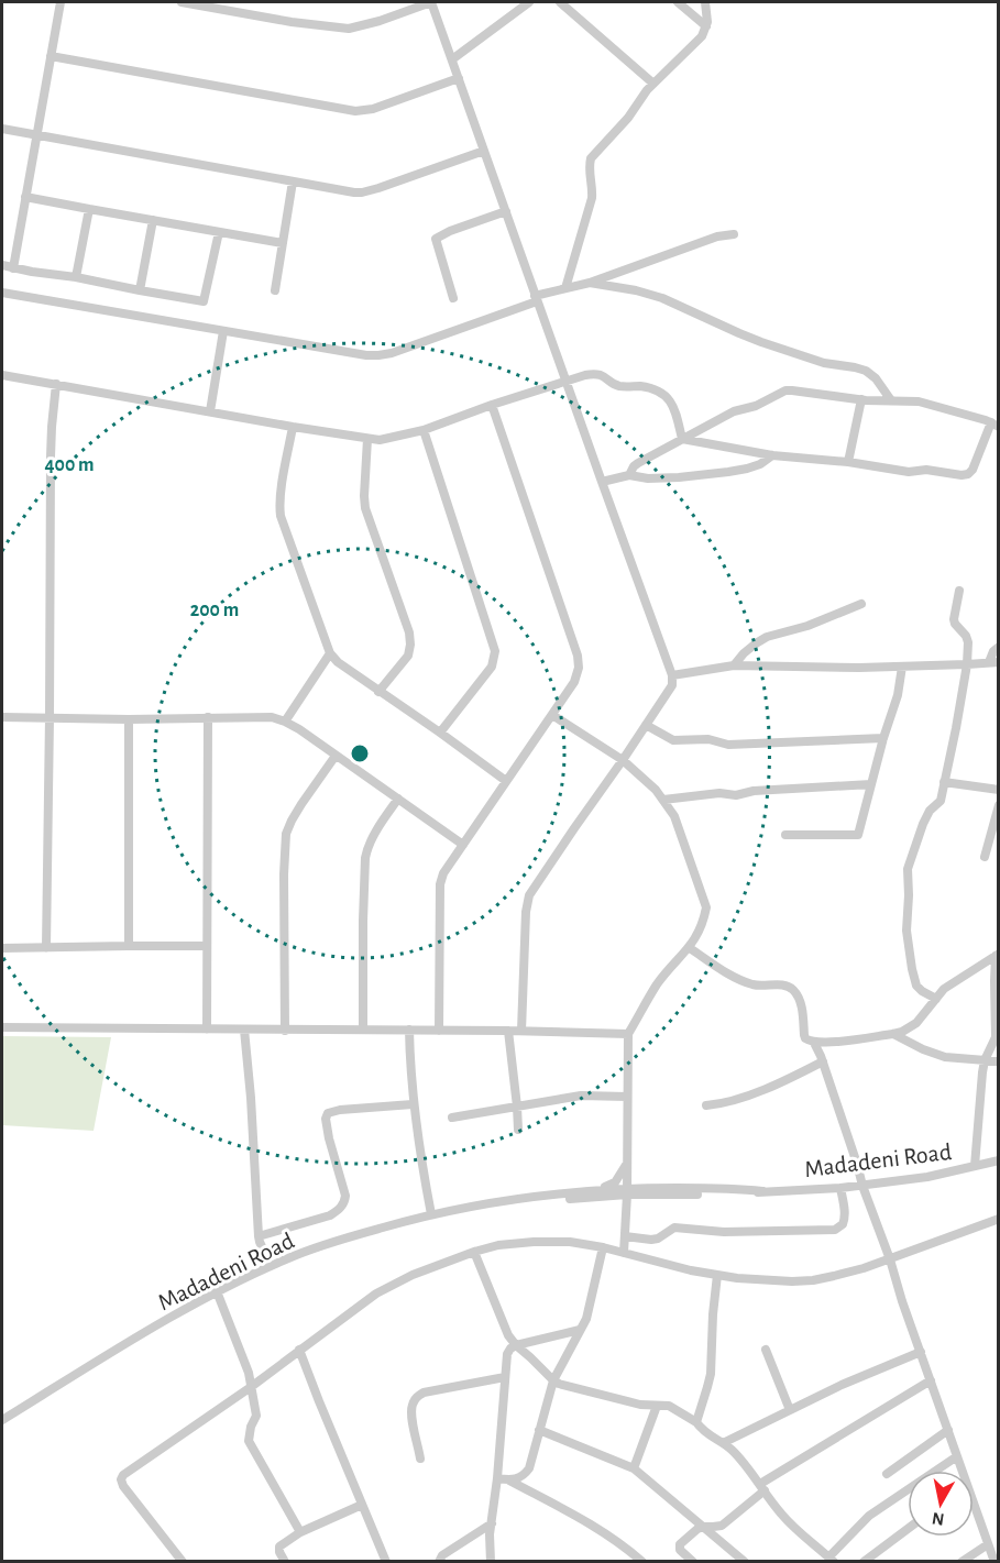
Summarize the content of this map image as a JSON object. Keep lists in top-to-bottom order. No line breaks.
{"streets":{"street":["Madadeni Road"]},"north":"bottom","rings":["400 m","200 m"]}
